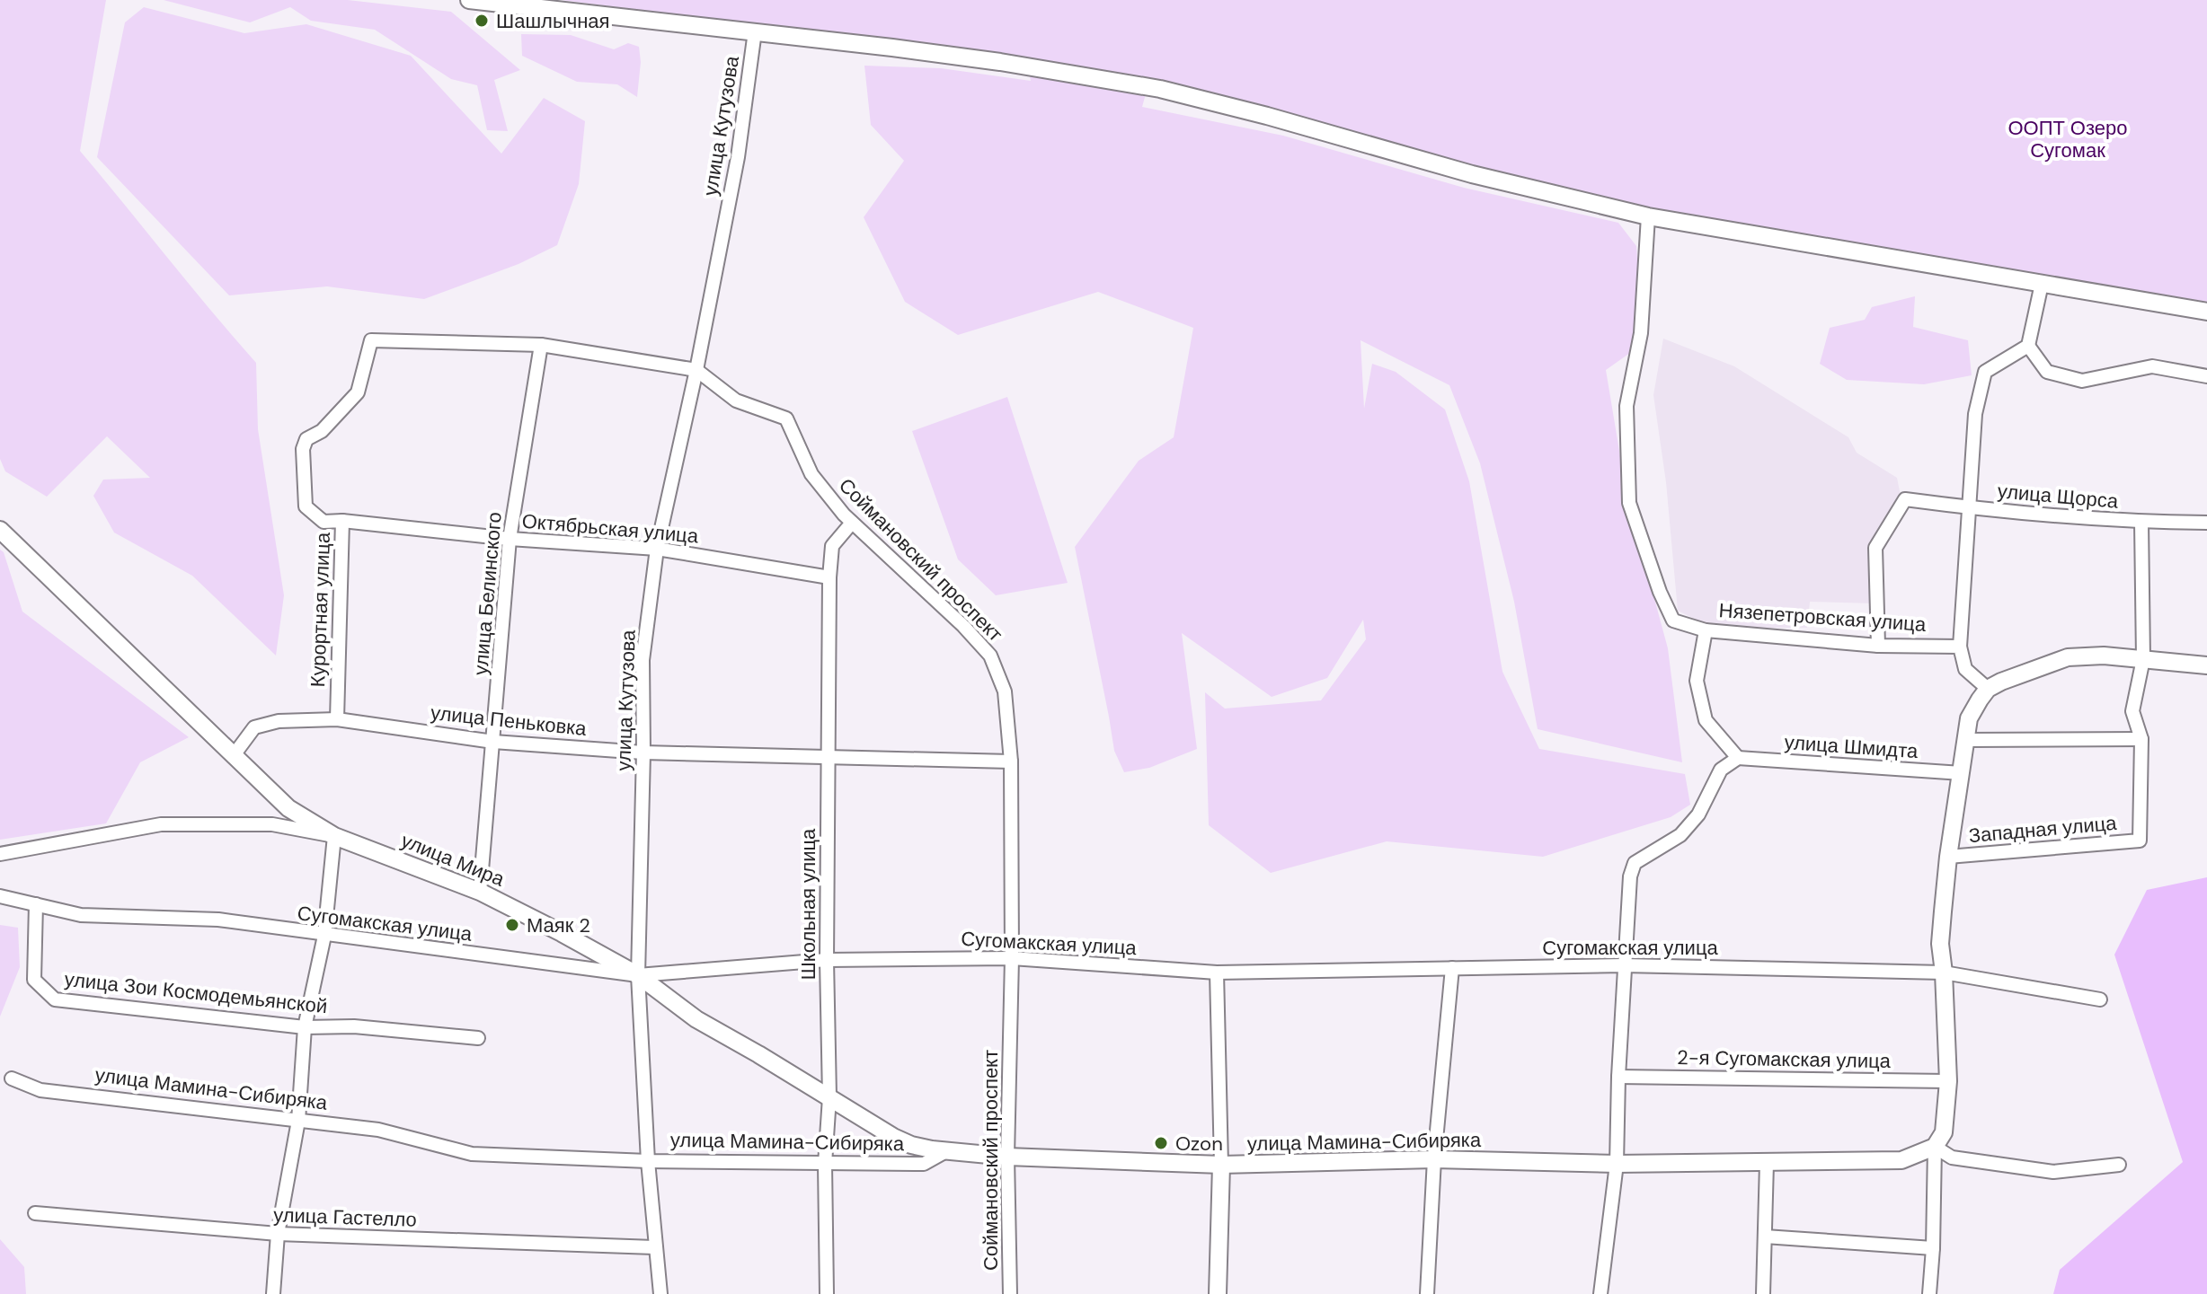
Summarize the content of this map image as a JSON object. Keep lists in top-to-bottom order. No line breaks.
{"streets":{"main road":["улица Мира","улица Мамина-Сибиряка"],"street":["улица Кутузова","улица Щорса","Октябрьская улица","Соймановский проспект","улица Белинского","Курортная улица","Нязепетровская улица","улица Пеньковка","улица Шмидта","Западная улица","Школьная улица","Сугомакская улица","улица Зои Космодемьянской","2-я Сугомакская улица","улица Гастелло"]},"crossings":[["улица Кутузова","Октябрьская улица"],["улица Кутузова","Соймановский проспект"],["улица Кутузова","улица Пеньковка"],["улица Кутузова","улица Мира"],["улица Кутузова","Сугомакская улица"],["улица Кутузова","улица Мамина-Сибиряка"],["улица Кутузова","улица Гастелло"],["улица Щорса","Нязепетровская улица"],["Октябрьская улица","улица Белинского"],["Октябрьская улица","Курортная улица"],["Октябрьская улица","Школьная улица"],["Соймановский проспект","улица Пеньковка"],["Соймановский проспект","Школьная улица"],["Соймановский проспект","Сугомакская улица"],["Соймановский проспект","улица Мамина-Сибиряка"],["улица Белинского","Курортная улица"],["улица Белинского","улица Пеньковка"],["улица Белинского","улица Мира"],["Курортная улица","улица Пеньковка"],["улица Пеньковка","улица Мира"],["улица Пеньковка","Школьная улица"],["улица Мира","Школьная улица"],["улица Мира","Сугомакская улица"],["улица Мира","улица Мамина-Сибиряка"],["Школьная улица","Сугомакская улица"],["Школьная улица","улица Мамина-Сибиряка"],["Сугомакская улица","улица Зои Космодемьянской"]],"parks":["ООПТ Озеро Сугомак"],"places":["Шашлычная","Маяк 2","Ozon"]}
